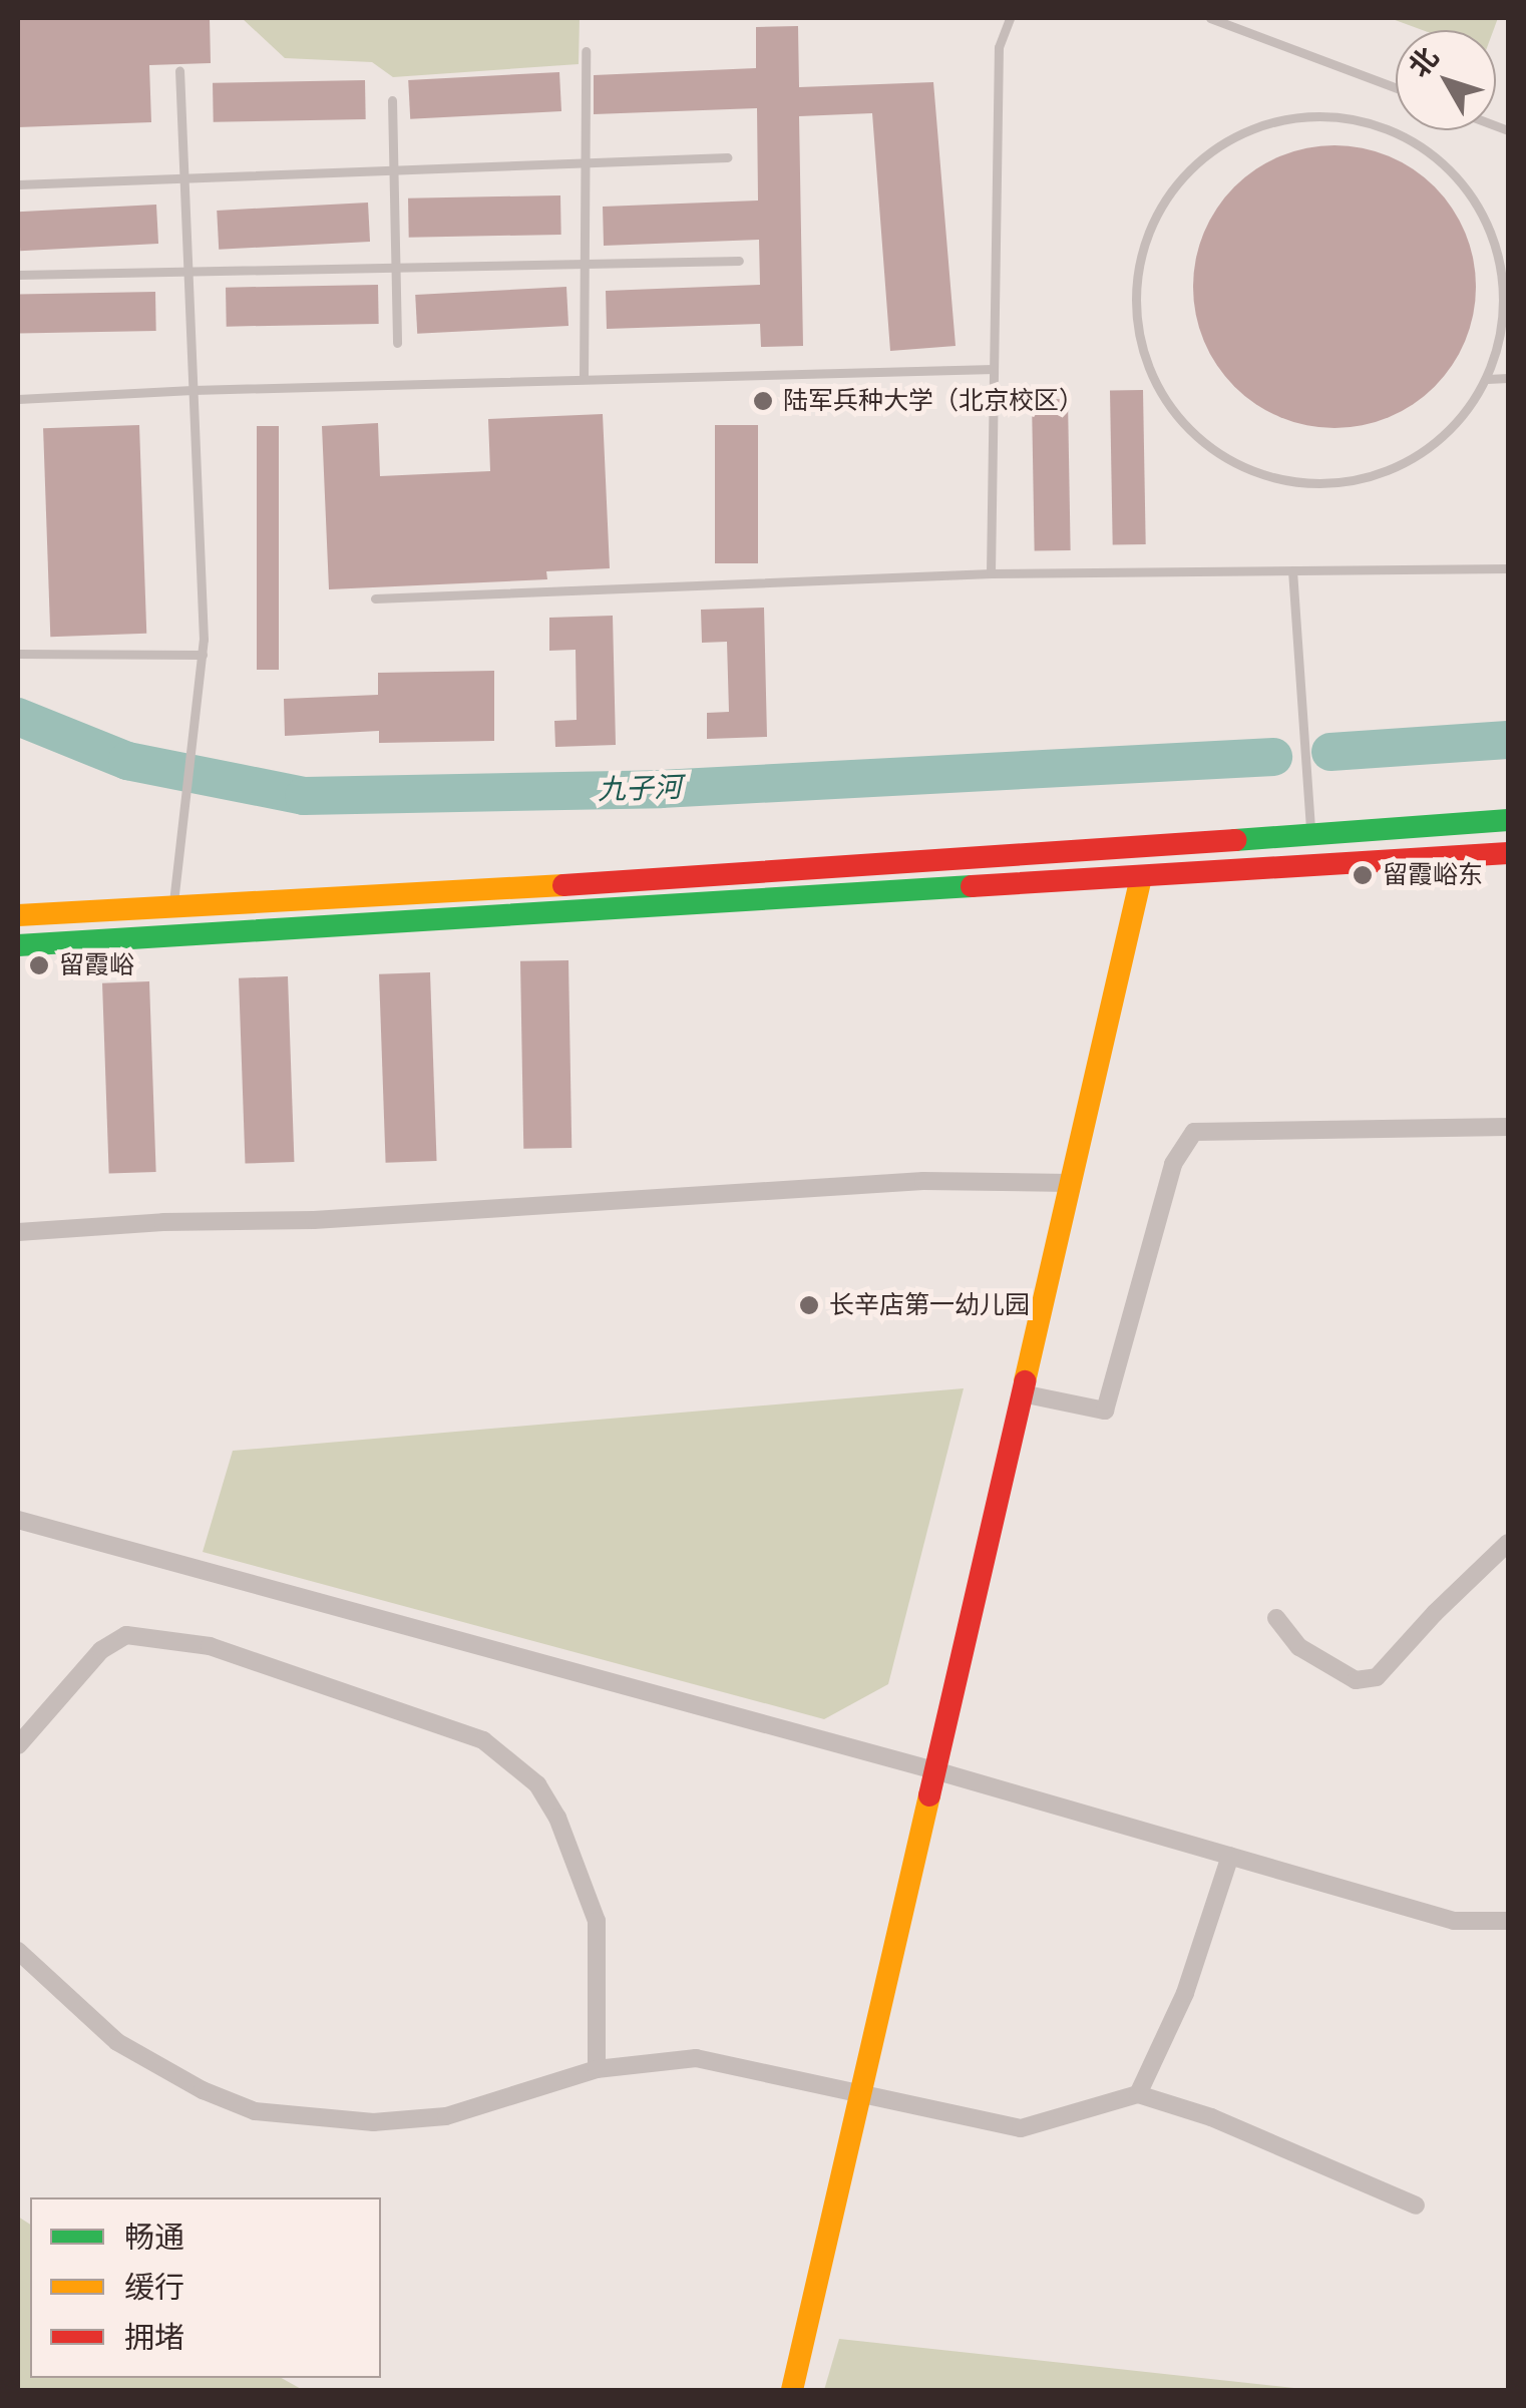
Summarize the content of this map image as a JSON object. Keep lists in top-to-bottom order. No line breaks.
{"water":["九子河"],"places":["陆军兵种大学（北京校区）","留霞峪东","留霞峪","长辛店第一幼儿园"],"legend":["畅通","缓行","拥堵"],"north":"top left"}
